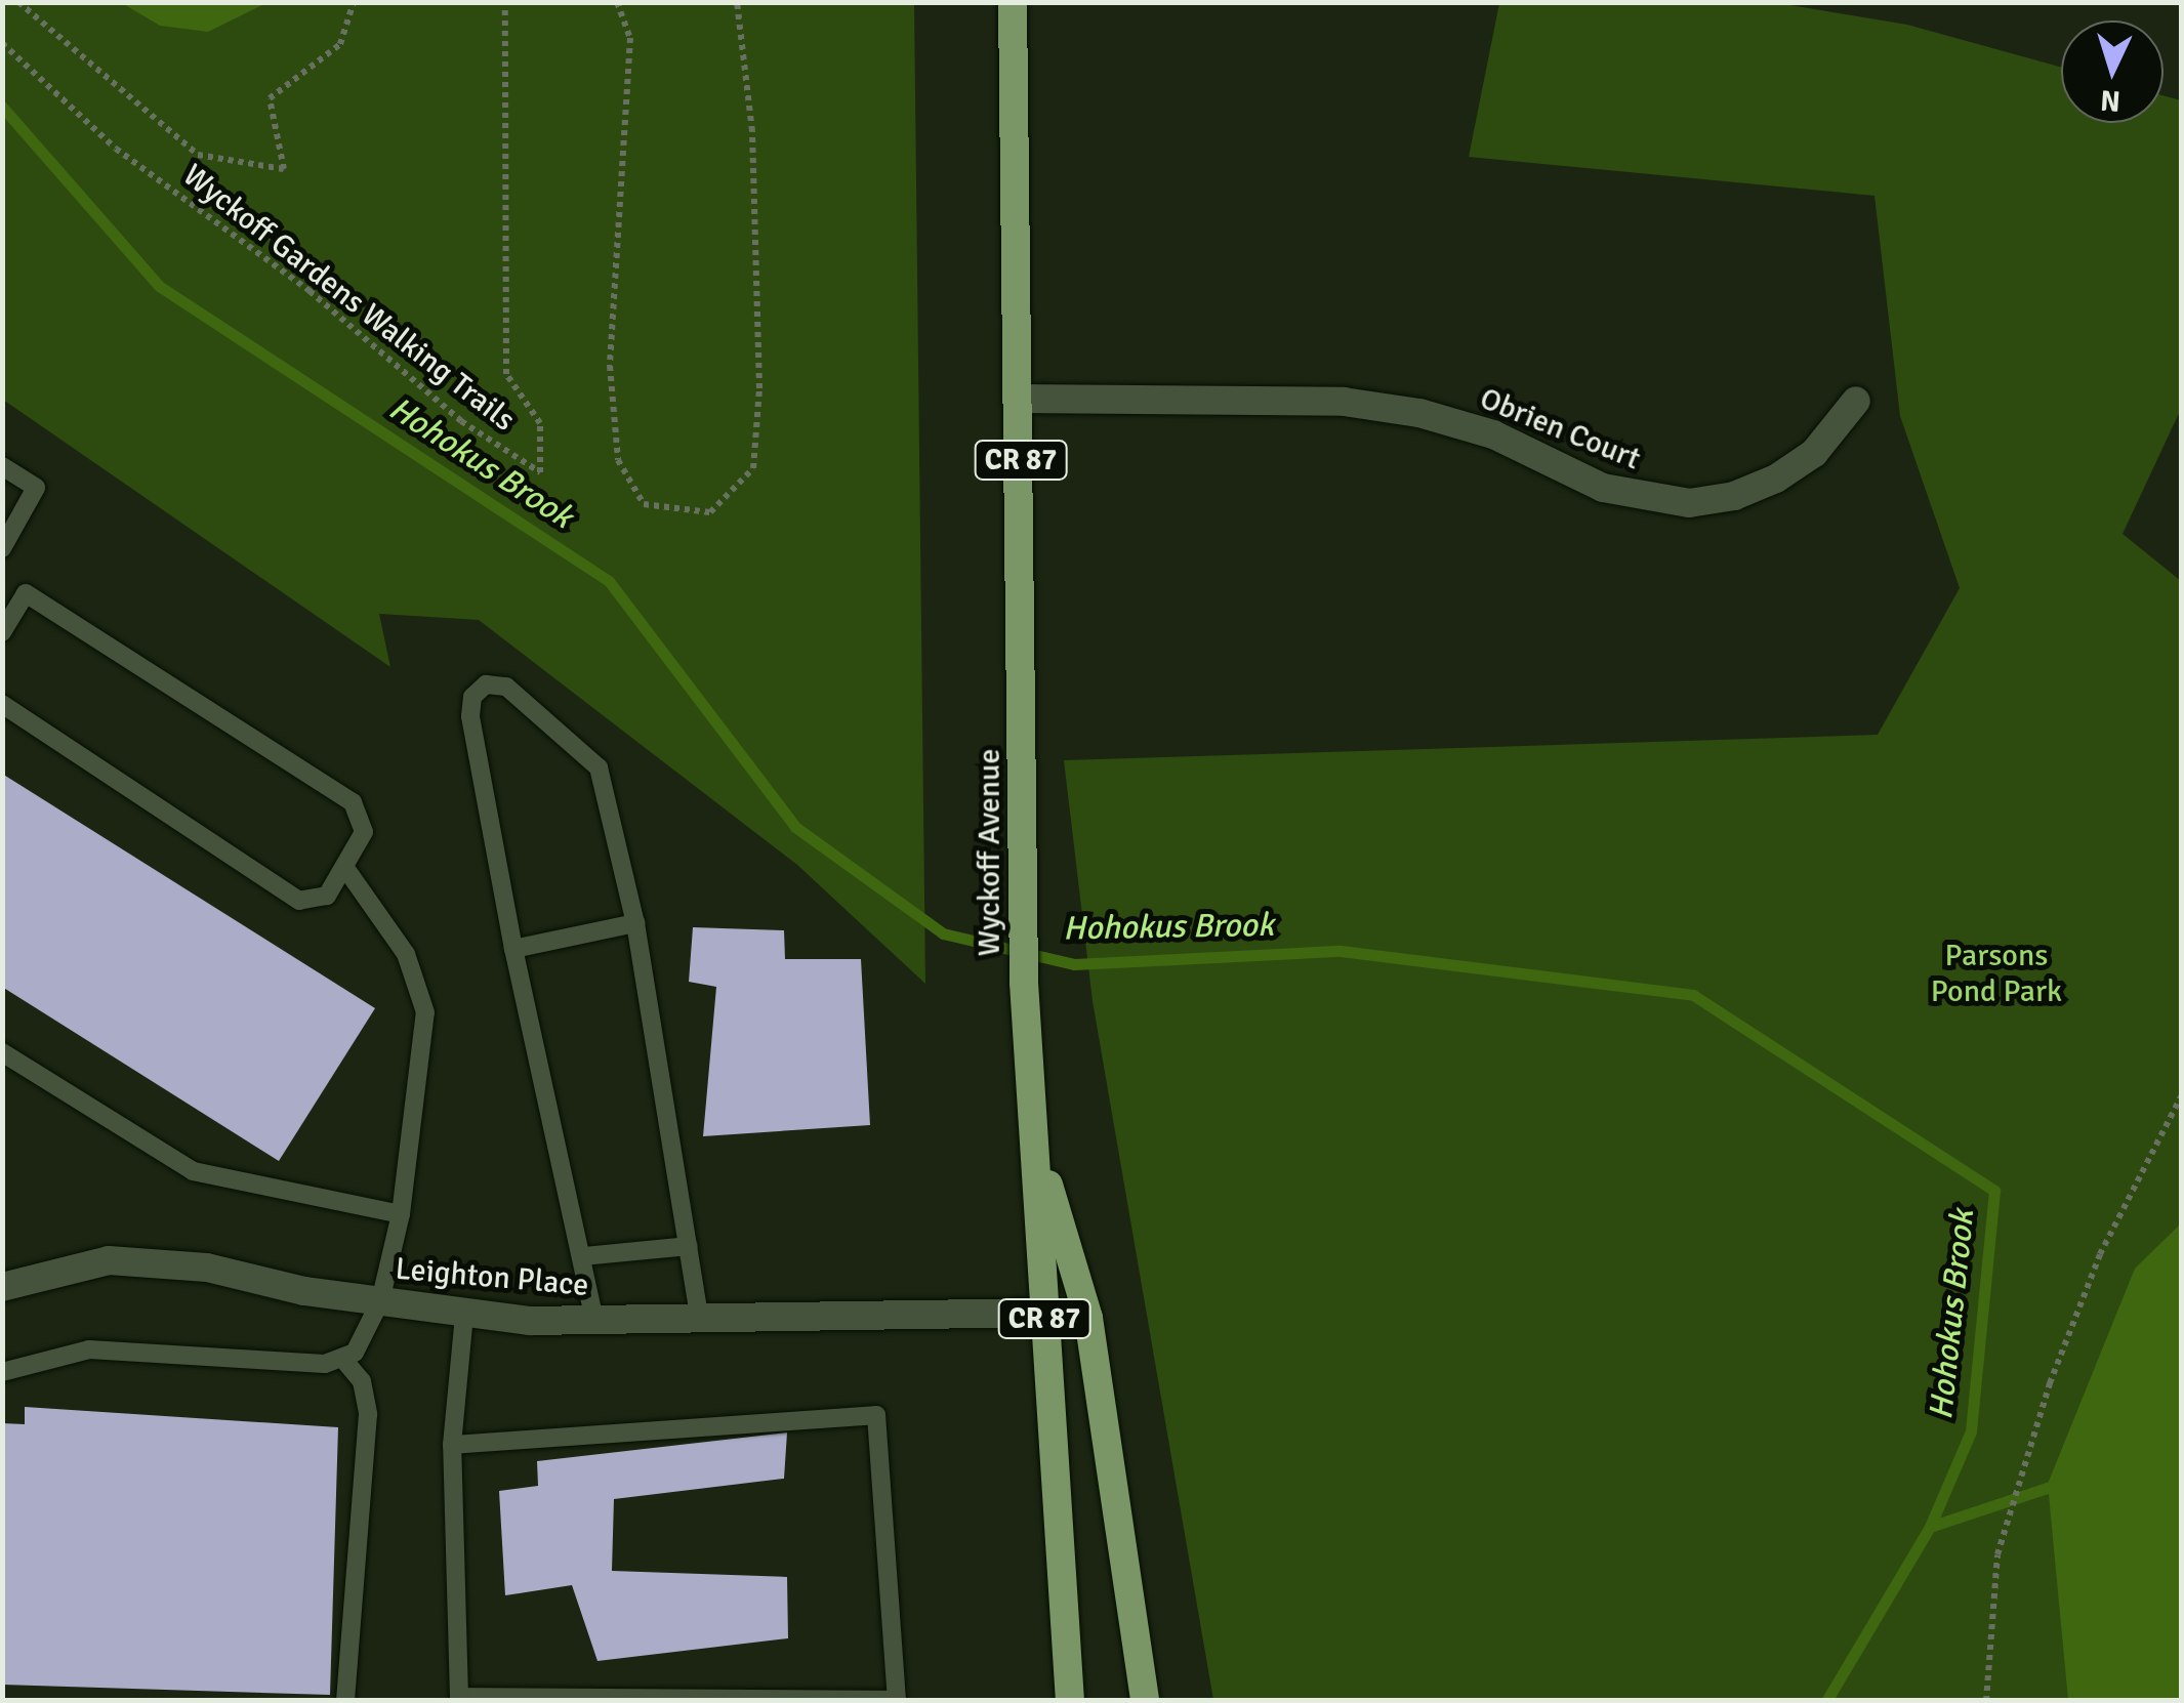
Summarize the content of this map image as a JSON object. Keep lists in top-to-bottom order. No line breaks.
{"streets":{"main road":["CR 87","Wyckoff Avenue"],"street":["Obrien Court","Leighton Place"],"path":["Wyckoff Gardens Walking Trails"]},"crossings":[["Obrien Court","Wyckoff Avenue"],["Wyckoff Avenue","Leighton Place"]],"water":["Hohokus Brook"],"parks":["Parsons Pond Park"],"north":"bottom"}
